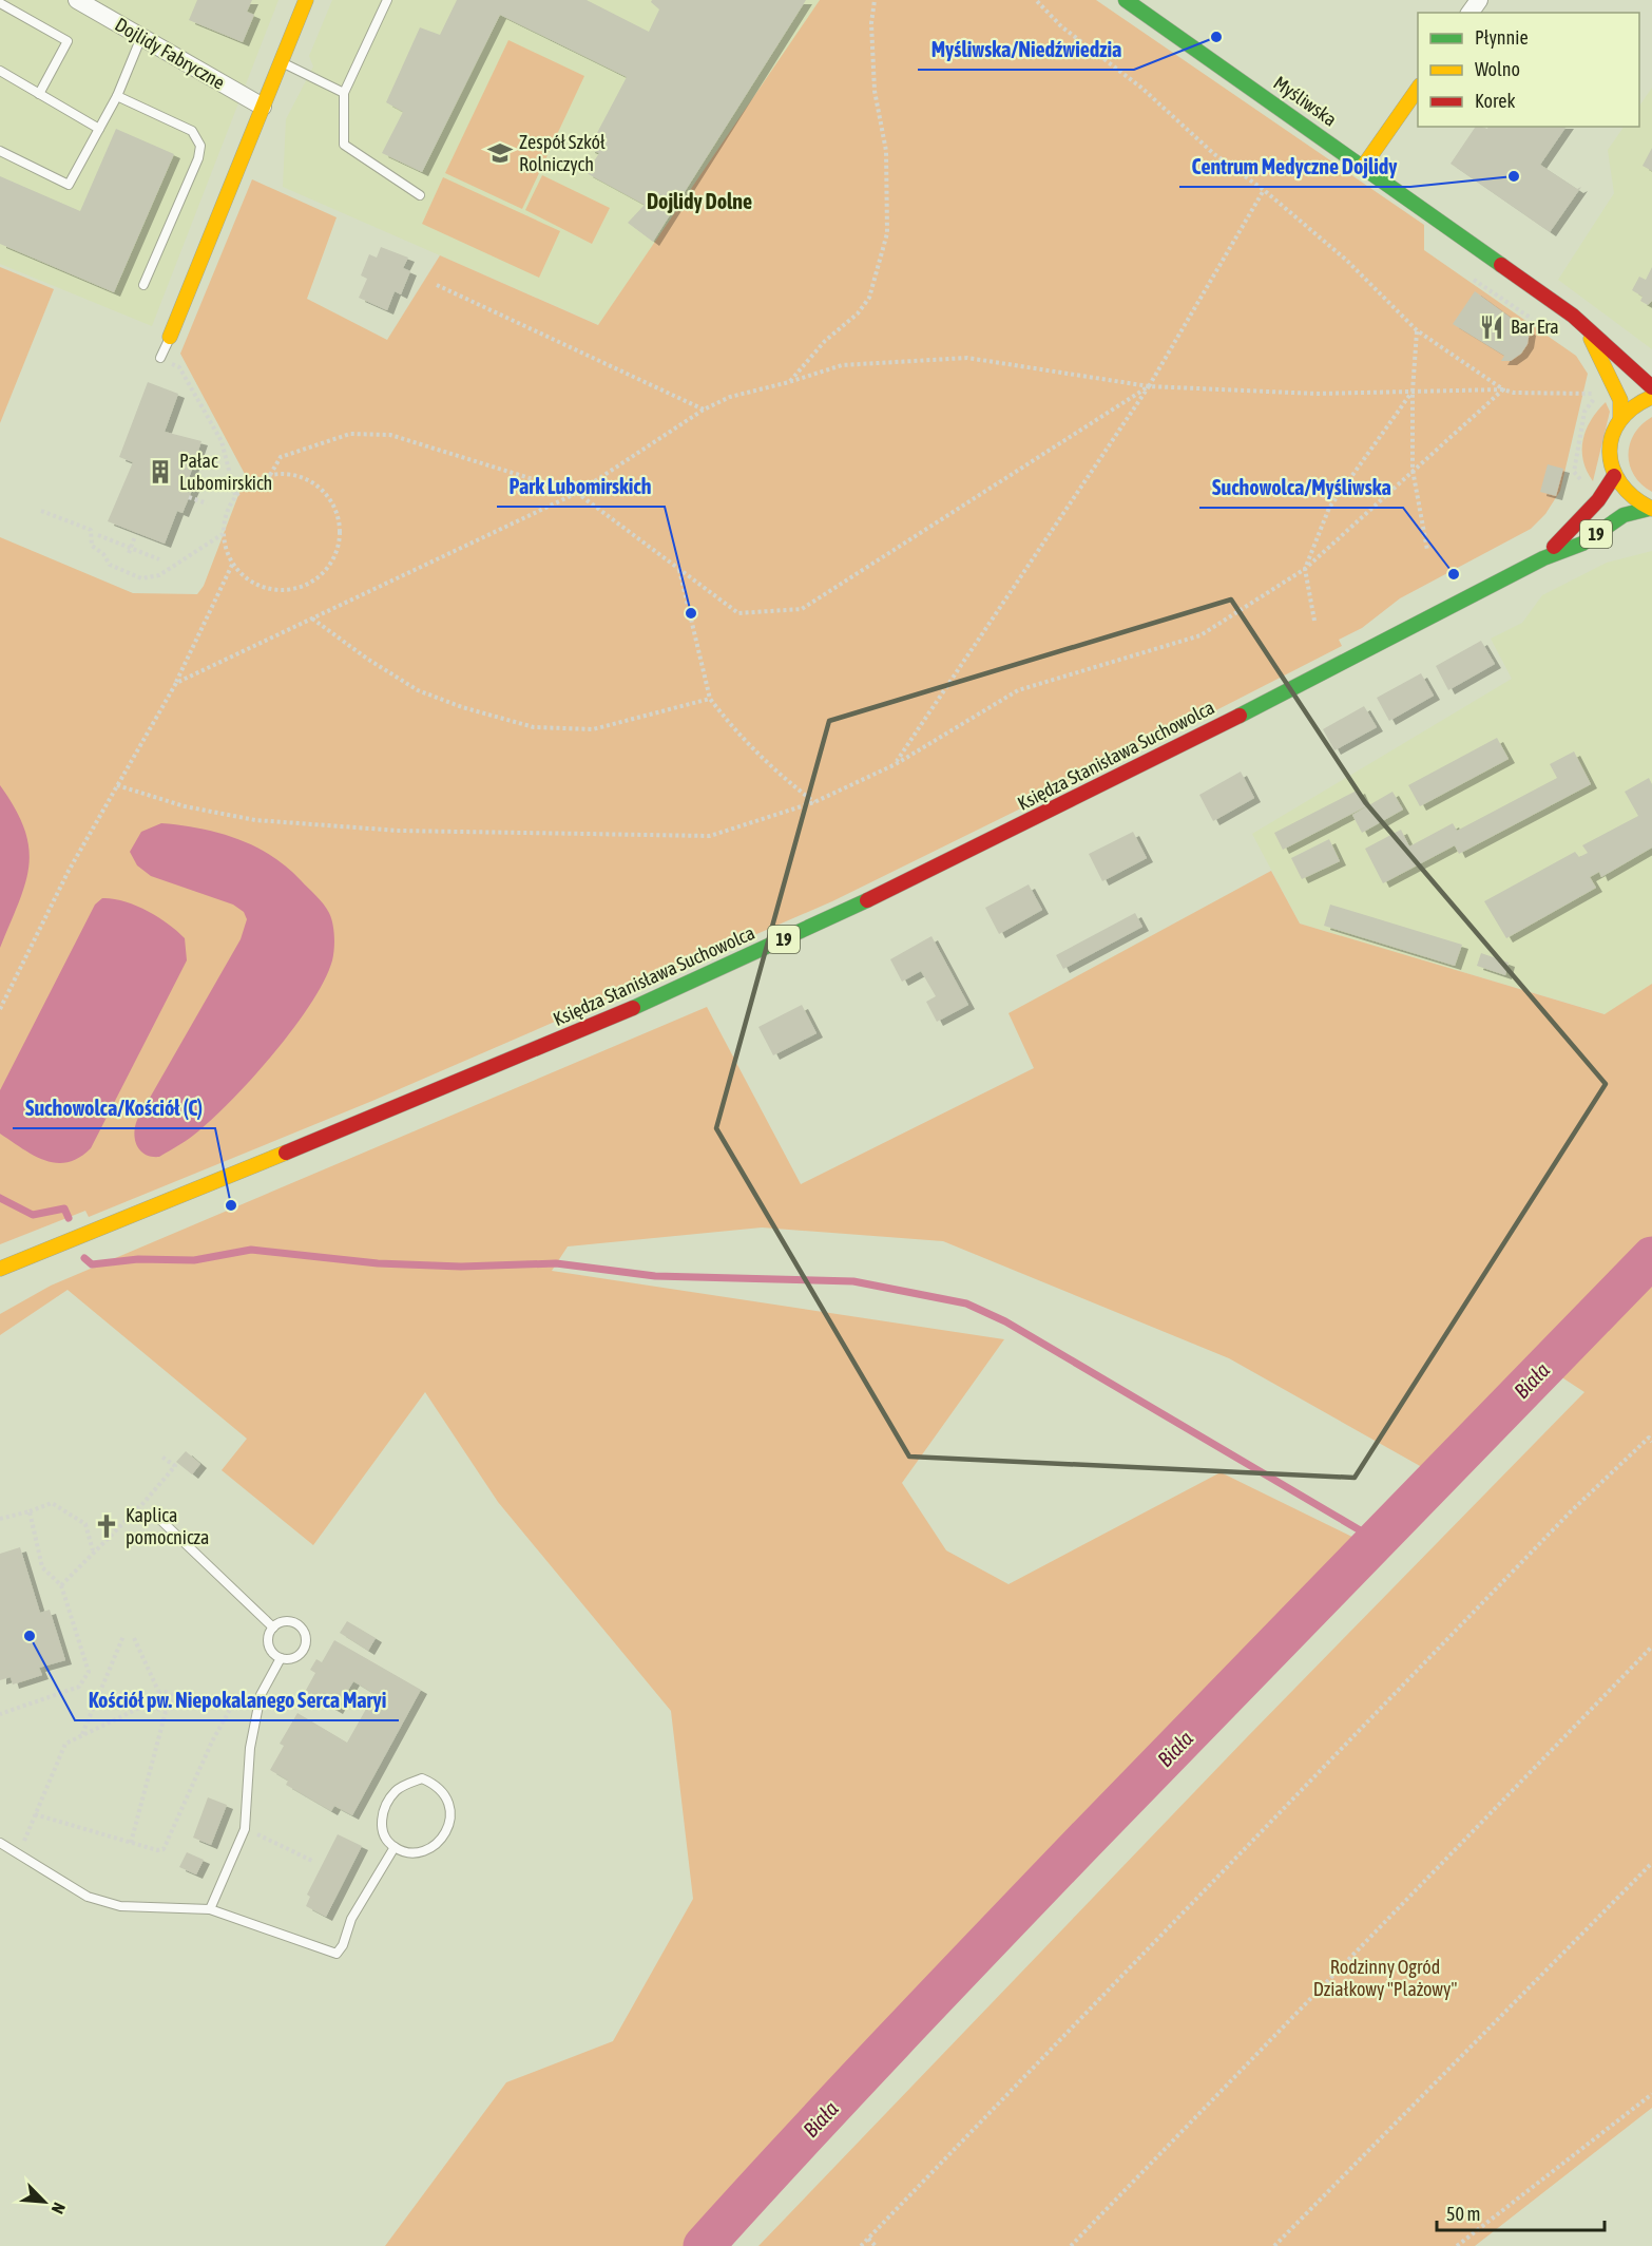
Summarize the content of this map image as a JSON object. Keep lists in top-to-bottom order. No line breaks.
{"streets":{"main road":["Myśliwska","19","Księdza Stanisława Suchowolca"],"street":["Dojlidy Fabryczne"]},"districts":["Dojlidy Dolne"],"water":["Biała"],"parks":["Rodzinny Ogród Działkowy \"Plażowy\""],"places":{"other":["Myśliwska/Niedźwiedzia","Centrum Medyczne Dojlidy","Suchowolca/Myśliwska","Park Lubomirskich","Suchowolca/Kościół (C)","Kościół pw. Niepokalanego Serca Maryi"],"school or university":["Zespół Szkół Rolniczych"],"restaurant":["Bar Era"],"building":["Pałac Lubomirskich"],"church":["Kaplica pomocnicza"]},"legend":["Płynnie","Wolno","Korek"],"scale_bar":"50 m","north":"bottom right"}
